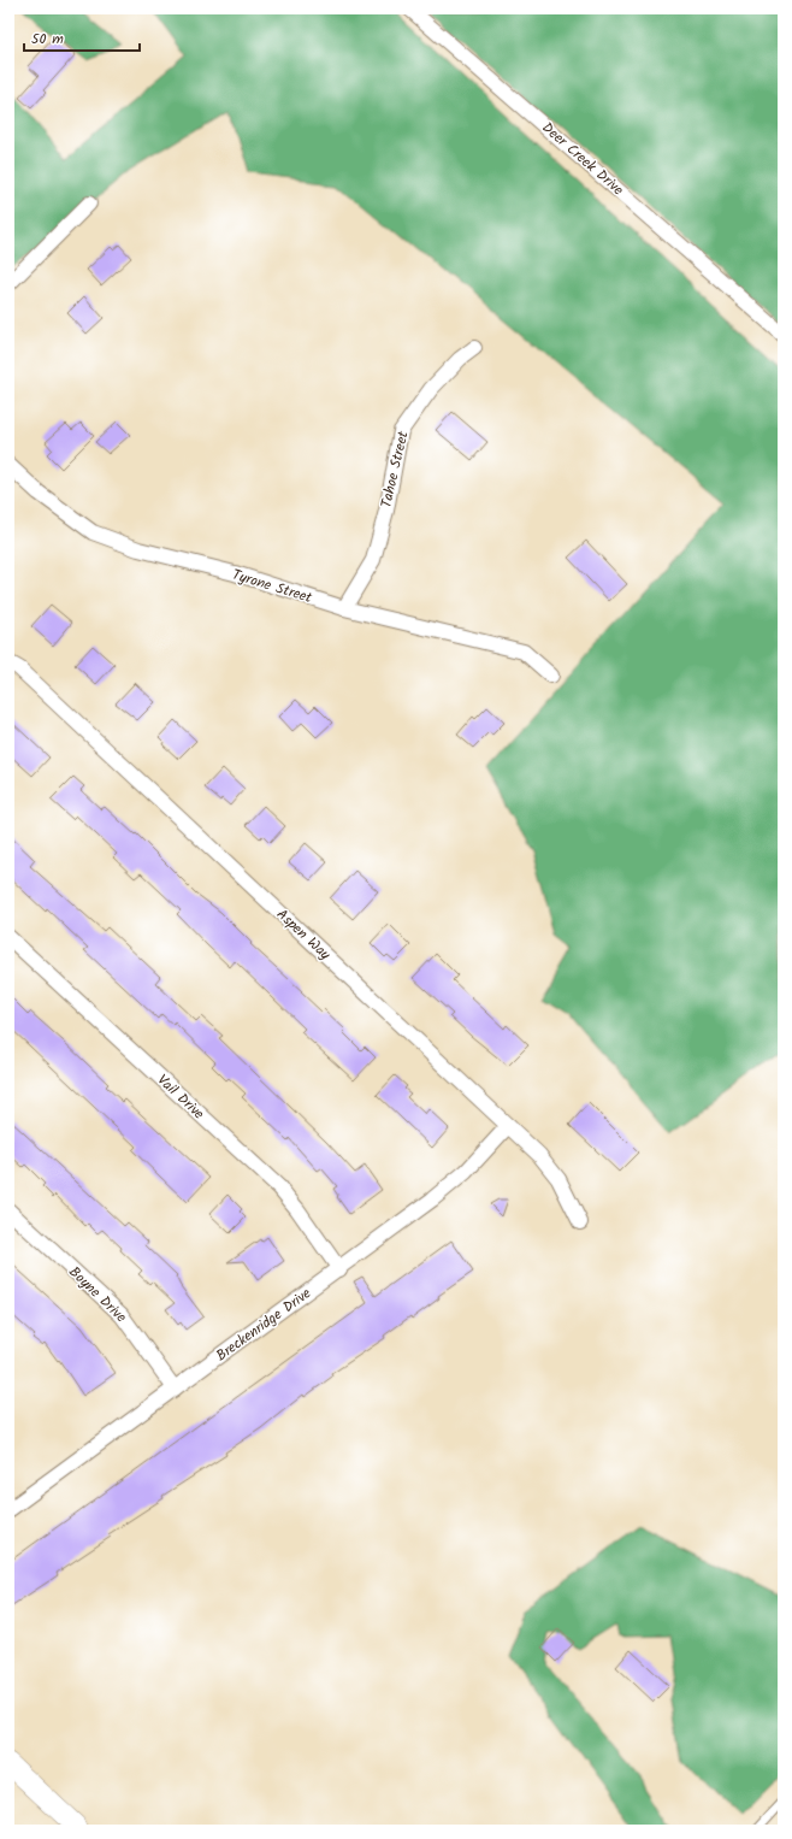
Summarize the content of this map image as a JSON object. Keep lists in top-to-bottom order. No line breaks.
{"streets":{"street":["Deer Creek Drive","Tahoe Street","Tyrone Street","Aspen Way","Vail Drive","Boyne Drive","Breckenridge Drive"]},"crossings":[["Tahoe Street","Tyrone Street"],["Aspen Way","Breckenridge Drive"],["Vail Drive","Breckenridge Drive"],["Boyne Drive","Breckenridge Drive"]],"scale_bar":"50 m"}
